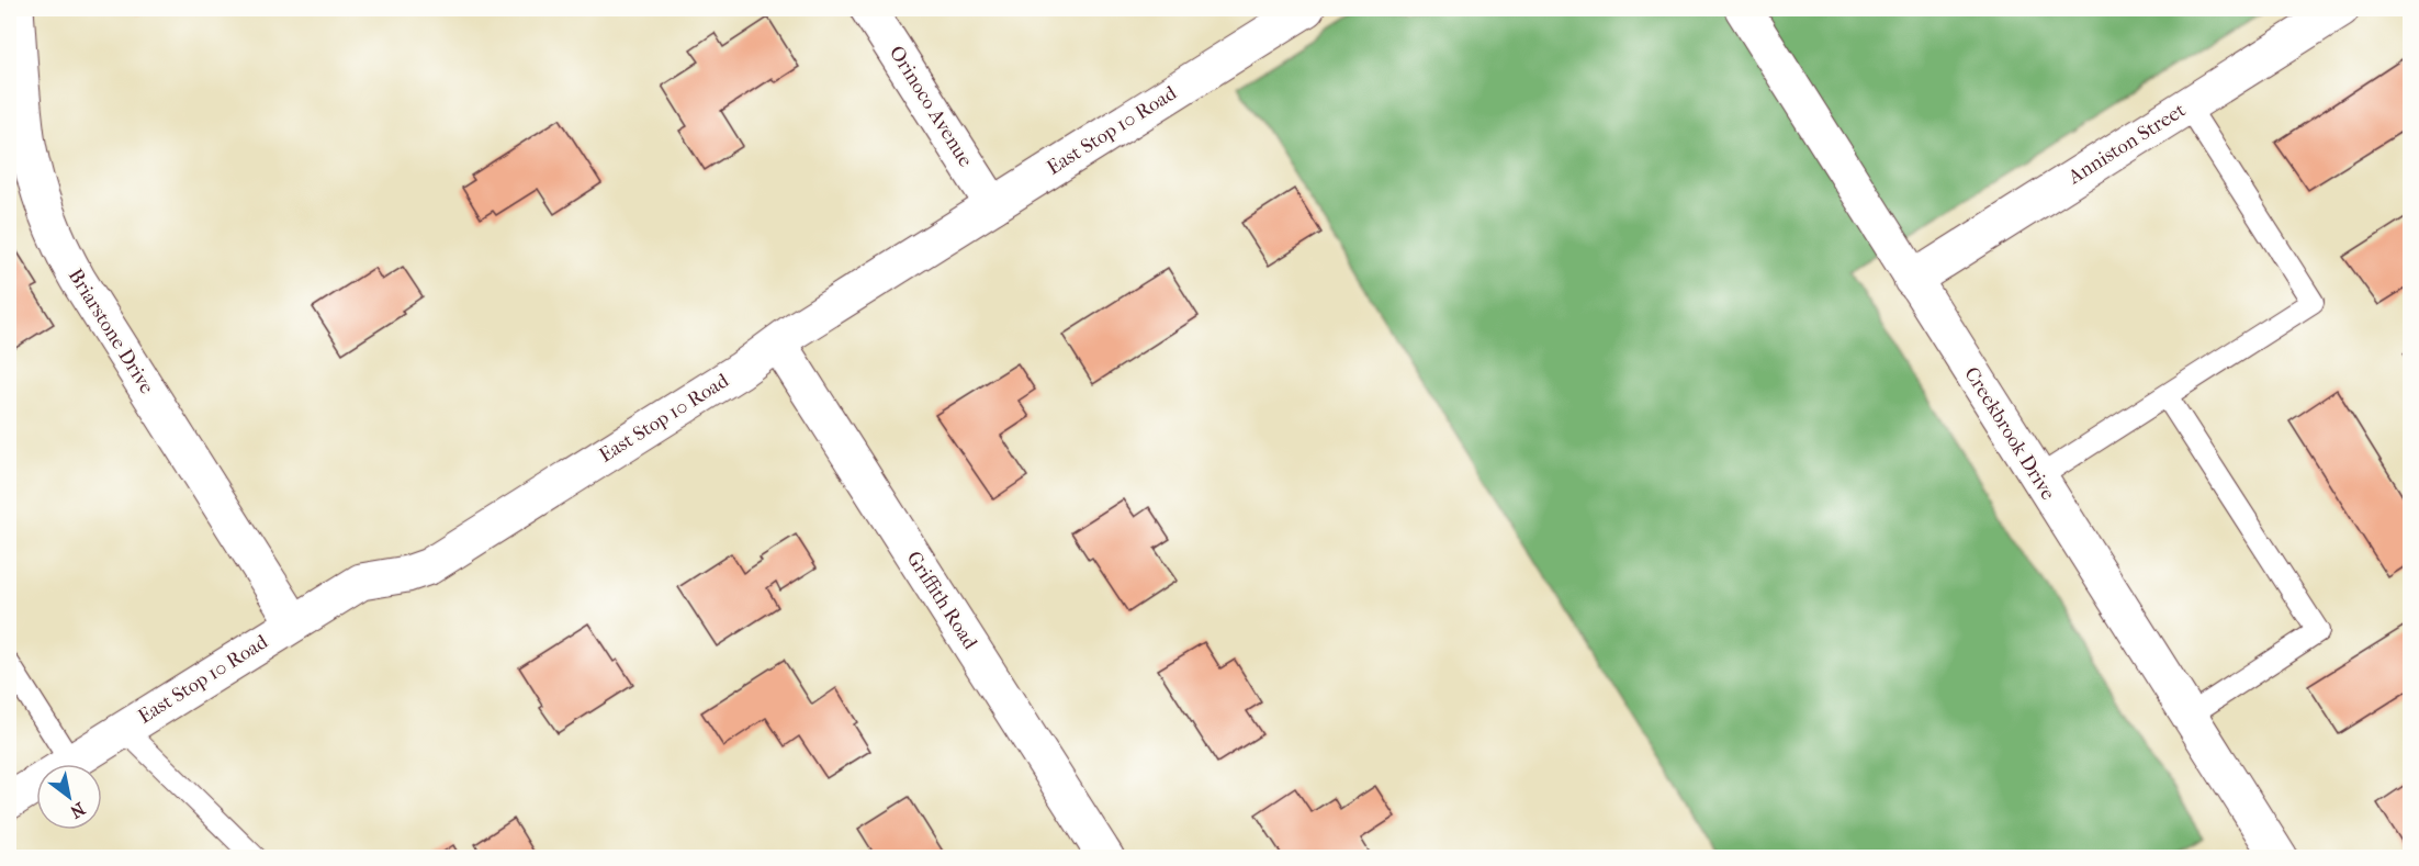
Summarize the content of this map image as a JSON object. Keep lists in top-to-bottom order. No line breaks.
{"streets":{"street":["Orinoco Avenue","East Stop 10 Road","Anniston Street","Briarstone Drive","Creekbrook Drive","Griffith Road"]},"crossings":[["Orinoco Avenue","East Stop 10 Road"],["East Stop 10 Road","Briarstone Drive"],["East Stop 10 Road","Griffith Road"],["Anniston Street","Creekbrook Drive"]],"north":"bottom right"}
